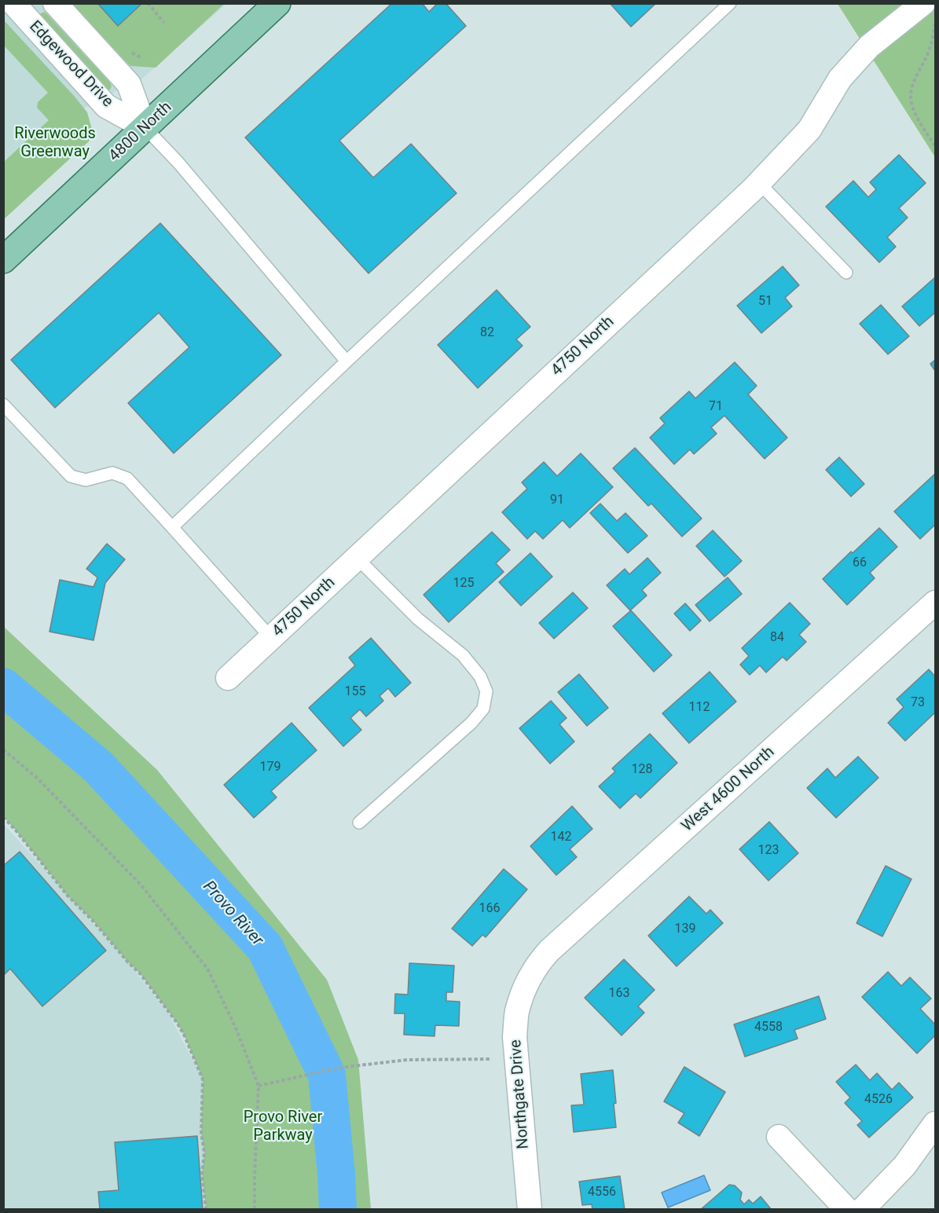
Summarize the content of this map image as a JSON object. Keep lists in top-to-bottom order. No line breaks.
{"streets":{"main road":["4800 North"],"street":["Edgewood Drive","4750 North","West 4600 North","Northgate Drive"]},"crossings":[["Edgewood Drive","4800 North"],["West 4600 North","Northgate Drive"]],"water":["Provo River"],"parks":["Riverwoods Greenway","Provo River Parkway"],"house_numbers":["51","82","71","91","66","125","84","155","73","112","179","128","142","123","166","139","163","4558","4526","4556"]}
